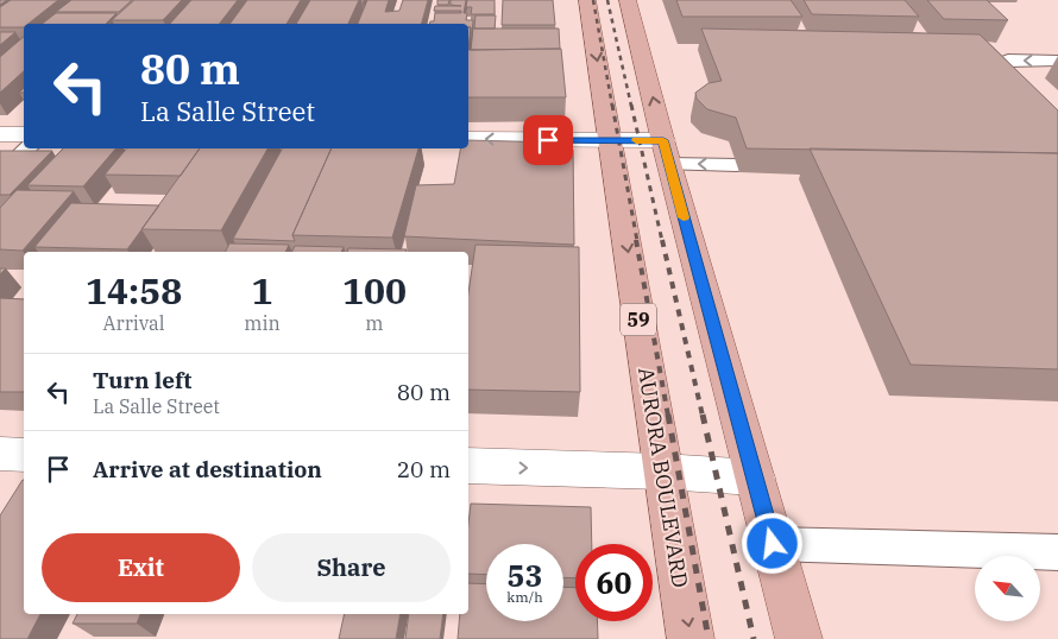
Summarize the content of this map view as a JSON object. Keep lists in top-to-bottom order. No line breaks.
{"streets":{"main road":["59","AURORA BOULEVARD"]},"north":"top left","page":{"turn":["80 m","La Salle Street"],"eta":["14:58","Arrival","1","min","100","m"],"list":[{"name":"Turn left","note":"La Salle Street","value":"80 m"},{"name":"Arrive at destination","value":"20 m"}],"buttons":["Exit","Share"],"speed":"53 km/h","limit":"60"}}
